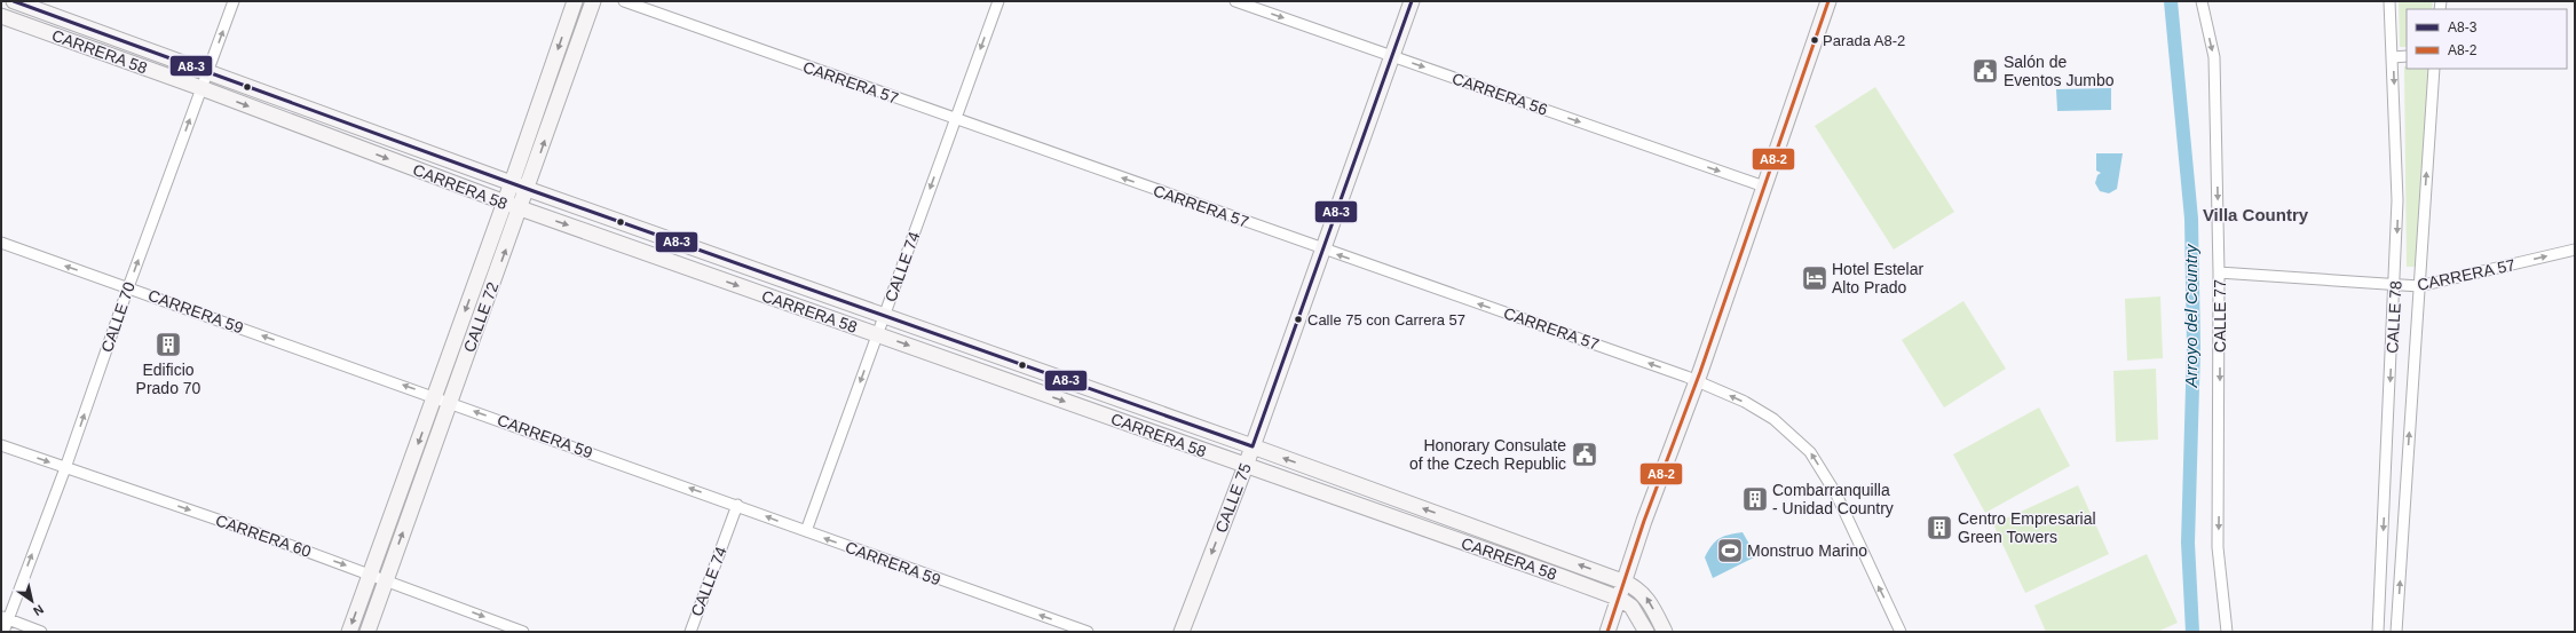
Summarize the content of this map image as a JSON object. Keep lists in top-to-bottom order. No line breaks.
{"streets":{"street":["CARRERA 58","CARRERA 57","CARRERA 56","CALLE 74","CARRERA 59","CALLE 77","CALLE 70","CALLE 72","CALLE 78","CALLE 75","CARRERA 60"]},"crossings":[["CARRERA 58","CALLE 74"],["CARRERA 58","CALLE 70"],["CARRERA 58","CALLE 72"],["CARRERA 58","CALLE 75"],["CARRERA 57","CALLE 74"],["CARRERA 57","CALLE 77"],["CARRERA 57","CALLE 78"],["CARRERA 57","CALLE 75"],["CARRERA 56","CALLE 75"],["CALLE 74","CARRERA 59"],["CARRERA 59","CALLE 70"],["CARRERA 59","CALLE 72"],["CALLE 70","CARRERA 60"],["CALLE 72","CARRERA 60"]],"one_way":["CARRERA 56","CALLE 74","CARRERA 59","CALLE 77","CALLE 70","CARRERA 60"],"districts":["Villa Country"],"water":["Arroyo del Country"],"places":{"other":["Parada A8-2","Calle 75 con Carrera 57"],"public building":["Salón de Eventos Jumbo","Honorary Consulate of the Czech Republic"],"hotel":["Hotel Estelar Alto Prado"],"building":["Edificio Prado 70","Combarranquilla - Unidad Country","Centro Empresarial Green Towers"],"sports":["Monstruo Marino"]},"lines":["transit line A8-3","transit line A8-2"],"legend":["A8-3","A8-2"],"north":"bottom right"}
